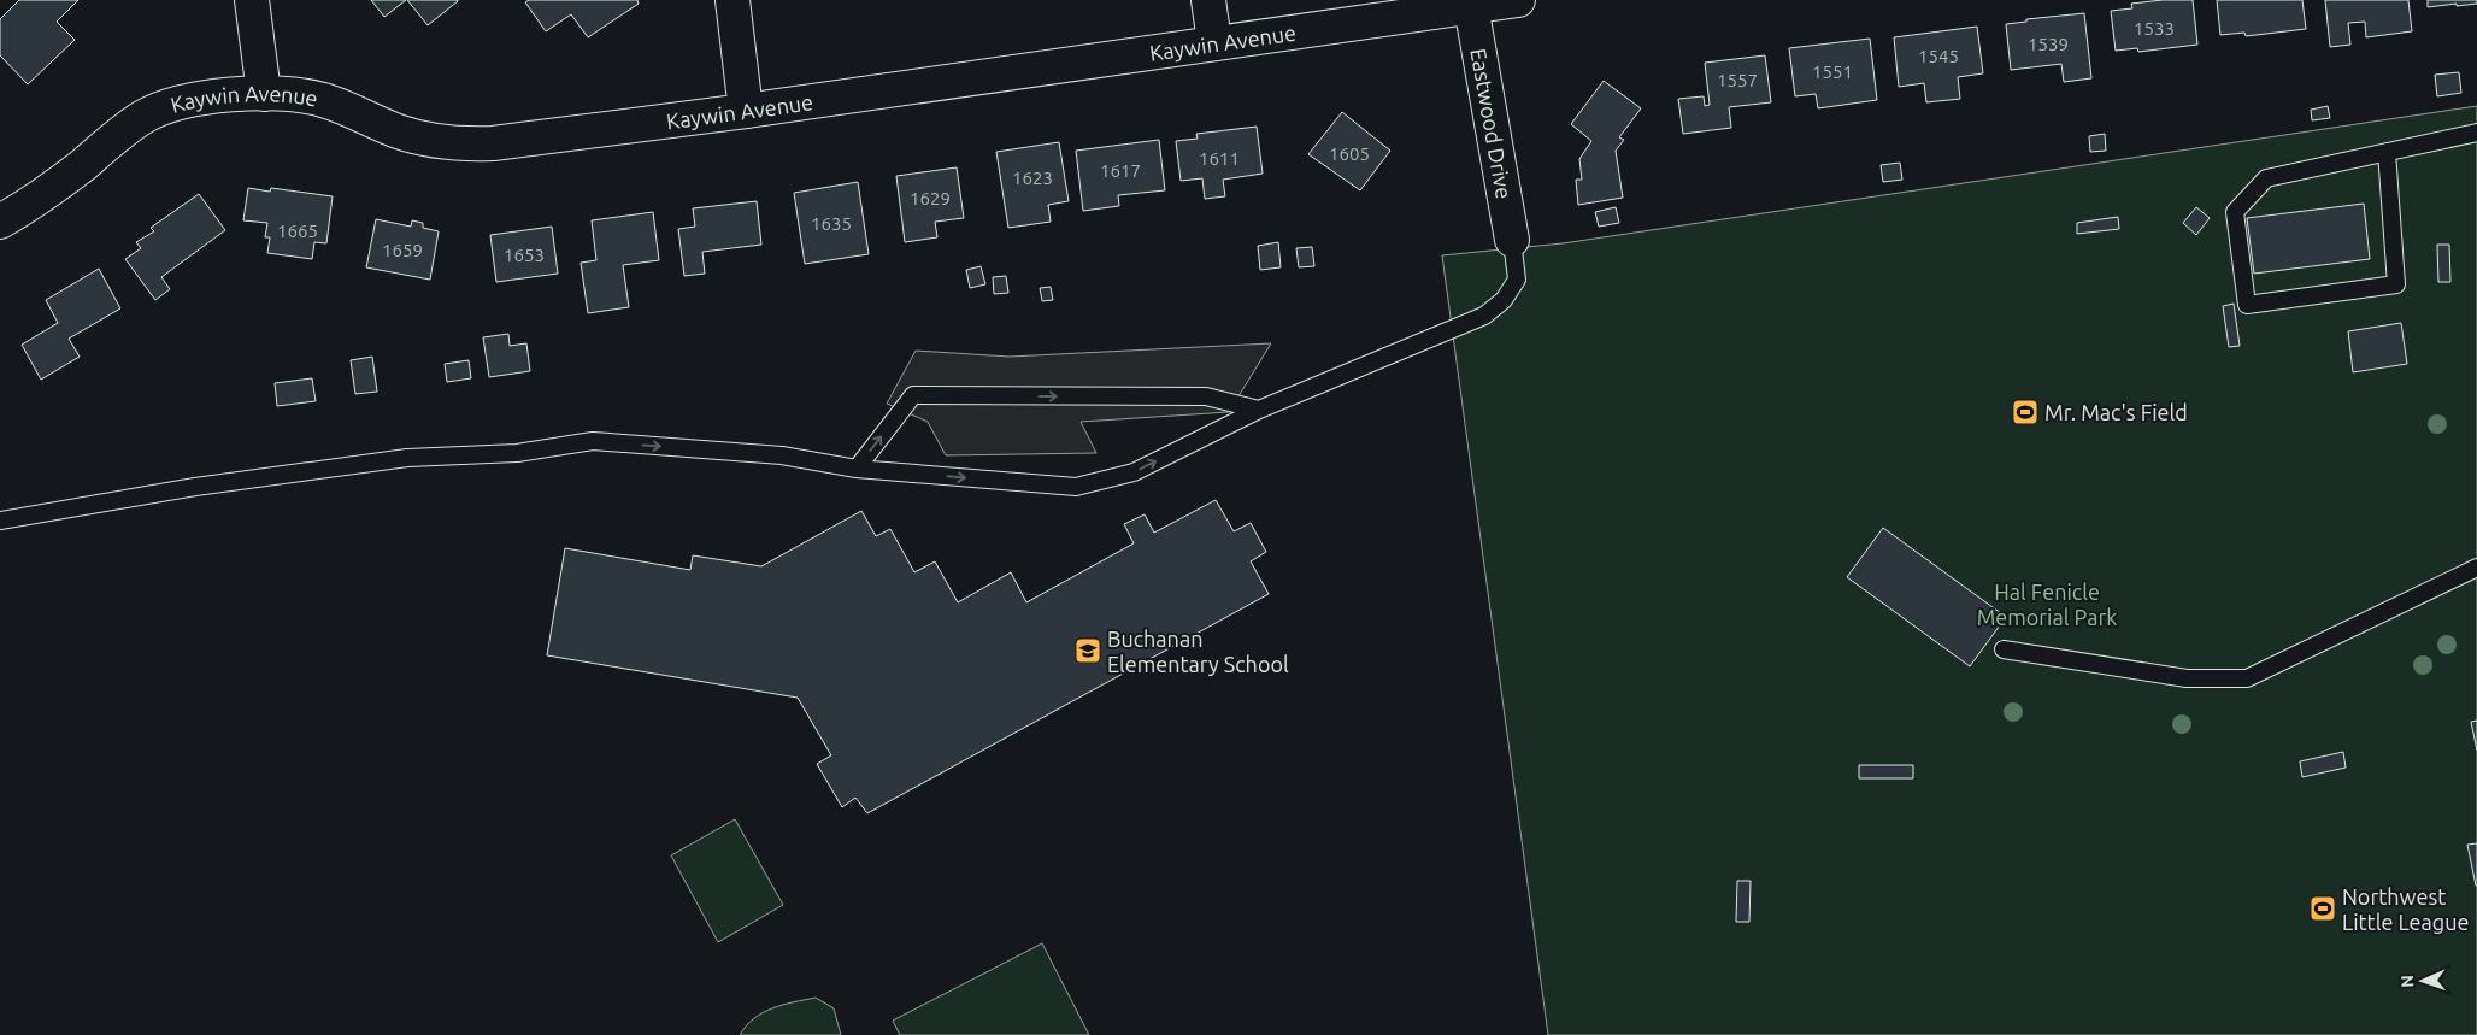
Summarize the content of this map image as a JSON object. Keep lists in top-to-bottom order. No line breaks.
{"streets":{"street":["Kaywin Avenue","Eastwood Drive"]},"crossings":[["Kaywin Avenue","Eastwood Drive"]],"parks":["Hal Fenicle Memorial Park"],"places":{"sports":["Mr. Mac's Field","Northwest Little League"],"school or university":["Buchanan Elementary School"]},"house_numbers":["1533","1539","1545","1551","1557","1605","1611","1617","1623","1629","1635","1665","1659","1653"],"north":"left"}
